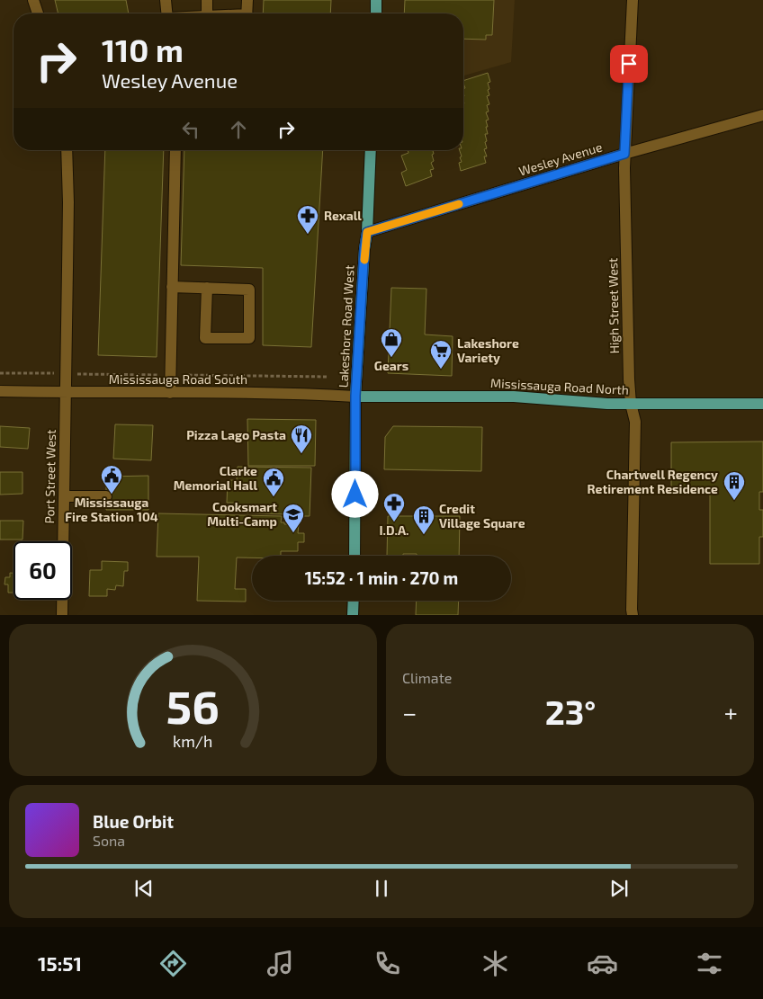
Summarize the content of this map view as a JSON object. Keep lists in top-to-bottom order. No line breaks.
{"streets":{"main road":["Lakeshore Road West","Mississauga Road North"],"street":["Wesley Avenue","High Street West","Mississauga Road South","Port Street West"]},"crossings":[["Wesley Avenue","High Street West"],["Wesley Avenue","Lakeshore Road West"],["High Street West","Mississauga Road North"],["Lakeshore Road West","Mississauga Road South"],["Lakeshore Road West","Mississauga Road North"],["Mississauga Road South","Mississauga Road North"],["Mississauga Road South","Port Street West"]],"places":{"pharmacy":["Rexall","I.D.A."],"shop":["Gears"],"supermarket":["Lakeshore Variety"],"restaurant":["Pizza Lago Pasta"],"public building":["Mississauga Fire Station 104","Clarke Memorial Hall"],"building":["Chartwell Regency Retirement Residence","Credit Village Square"],"school or university":["Cooksmart Multi-Camp"]},"page":{"turn":["110 m","Wesley Avenue"],"limit":"60","trip":"15:52 · 1 min · 270 m","tile":"Climate","heat":["−","23°","+"],"song":["Blue Orbit","Sona"],"tabs":"15:51","gauge":["56","km/h"]}}
